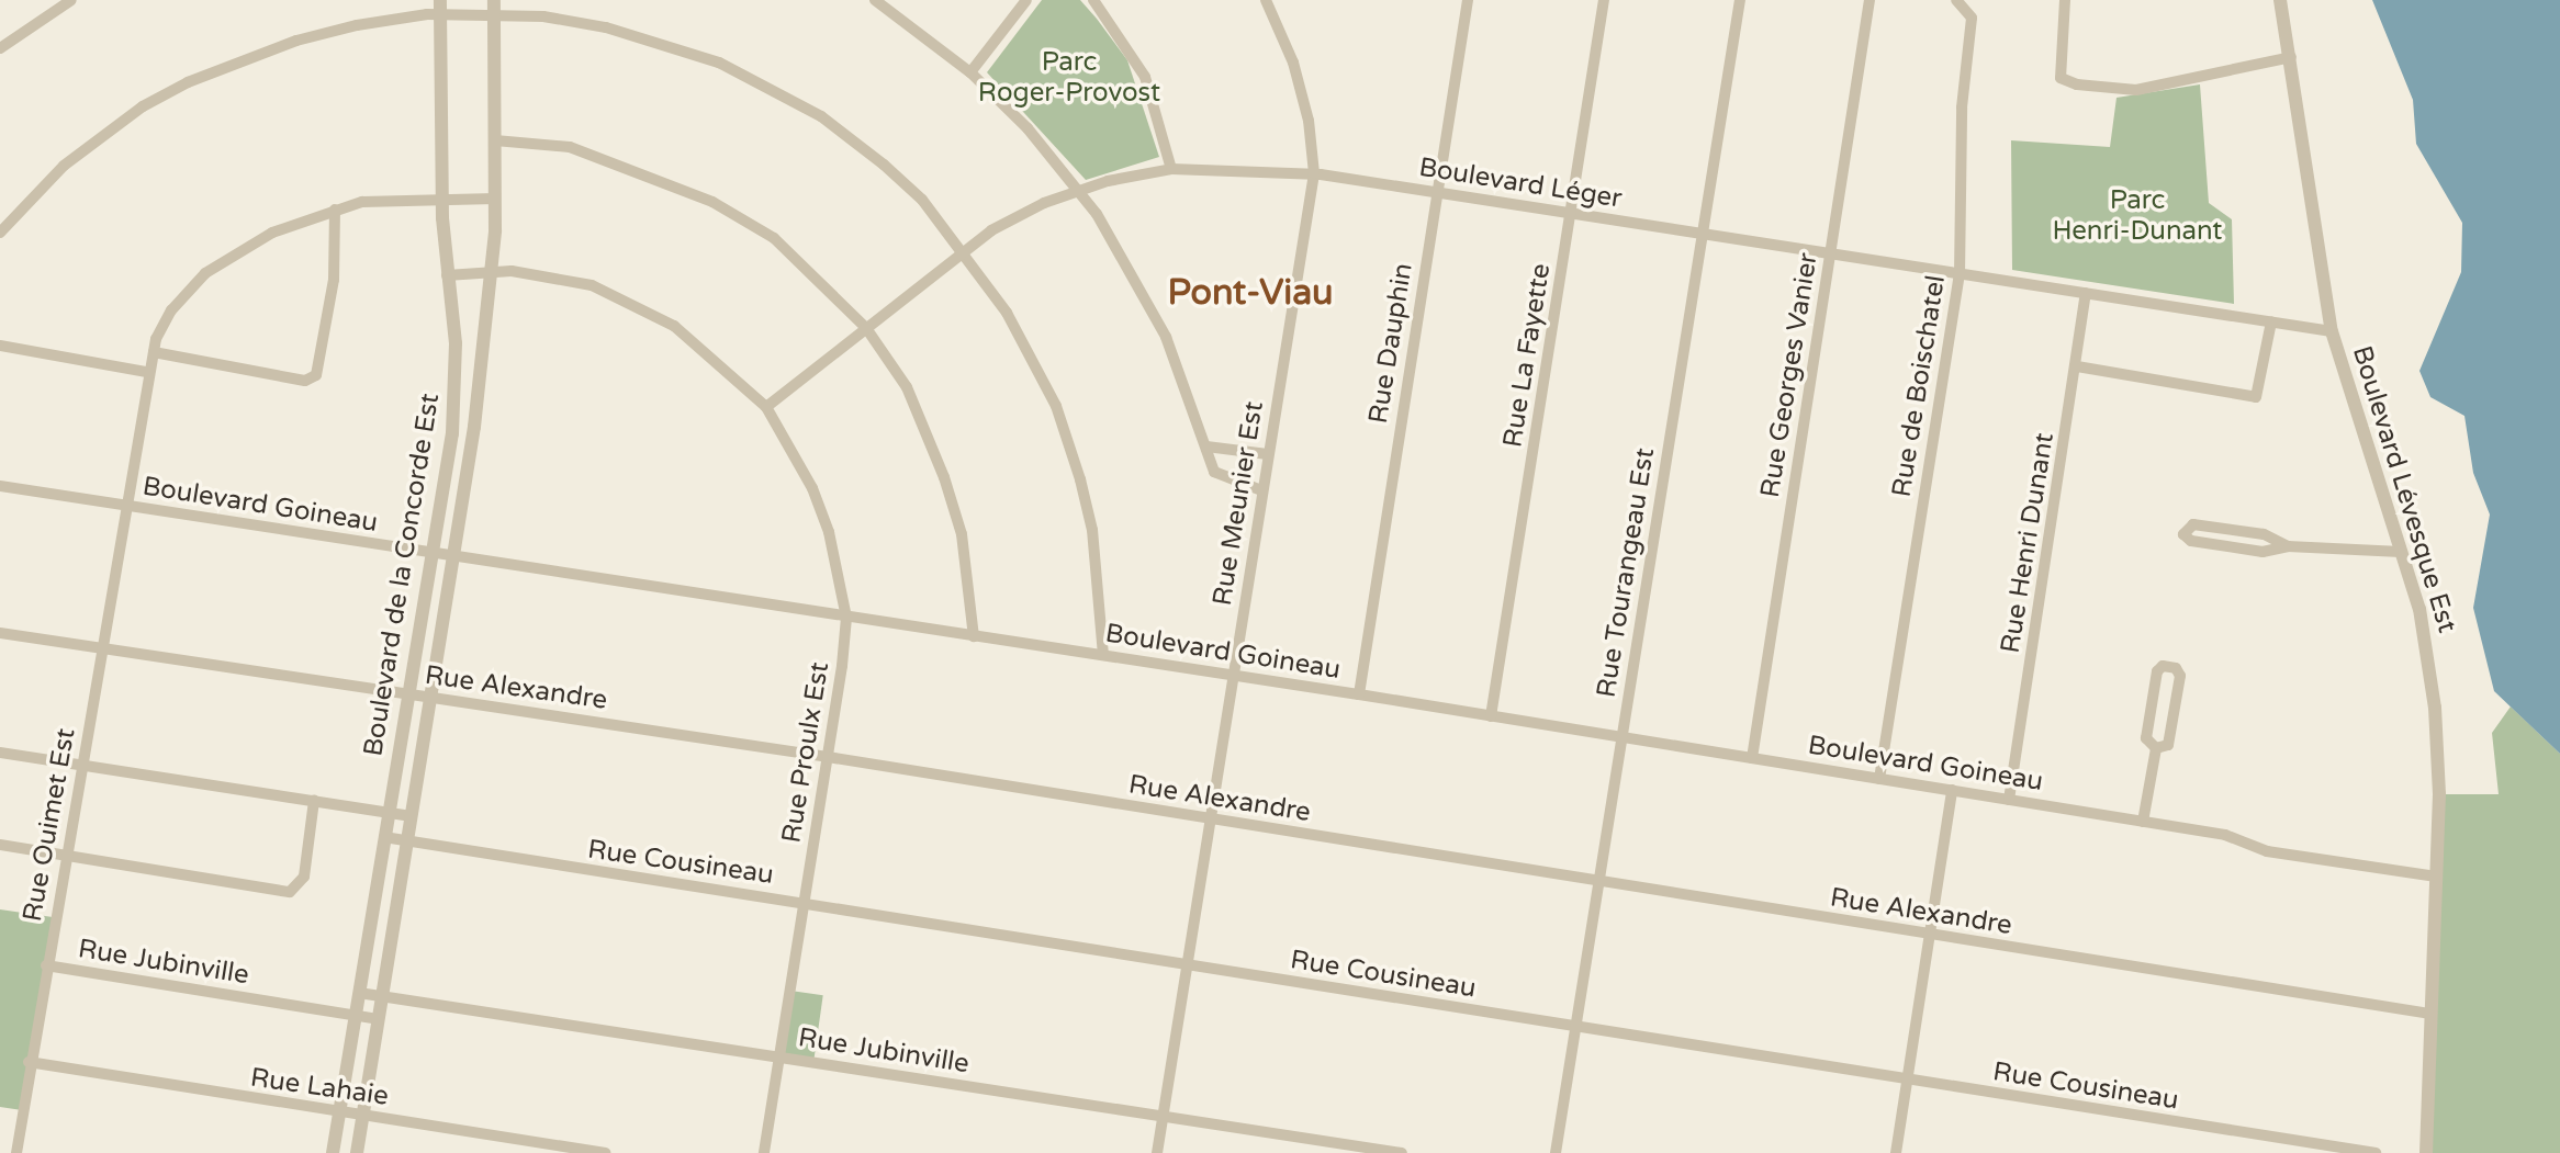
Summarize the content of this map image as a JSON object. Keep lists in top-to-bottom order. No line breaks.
{"streets":{"street":["Boulevard Léger","Rue Dauphin","Rue La Fayette","Rue Georges Vanier","Rue de Boischatel","Boulevard Lévesque Est","Rue Meunier Est","Boulevard Goineau","Rue Henri Dunant","Rue Tourangeau Est","Boulevard de la Concorde Est","Rue Alexandre","Rue Proulx Est","Rue Ouimet Est","Rue Cousineau","Rue Jubinville","Rue Lahaie"]},"crossings":[["Boulevard Léger","Rue Dauphin"],["Boulevard Léger","Rue La Fayette"],["Boulevard Léger","Rue Georges Vanier"],["Boulevard Léger","Rue de Boischatel"],["Boulevard Léger","Boulevard Lévesque Est"],["Boulevard Léger","Rue Meunier Est"],["Boulevard Léger","Rue Henri Dunant"],["Boulevard Léger","Rue Tourangeau Est"],["Boulevard Léger","Rue Proulx Est"],["Rue Dauphin","Boulevard Goineau"],["Rue La Fayette","Boulevard Goineau"],["Rue Georges Vanier","Boulevard Goineau"],["Rue de Boischatel","Boulevard Goineau"],["Boulevard Lévesque Est","Boulevard Goineau"],["Boulevard Lévesque Est","Rue Alexandre"],["Rue Meunier Est","Boulevard Goineau"],["Rue Meunier Est","Rue Alexandre"],["Rue Meunier Est","Rue Cousineau"],["Rue Meunier Est","Rue Jubinville"],["Boulevard Goineau","Rue Henri Dunant"],["Boulevard Goineau","Rue Tourangeau Est"],["Boulevard Goineau","Boulevard de la Concorde Est"],["Boulevard Goineau","Rue Proulx Est"],["Boulevard Goineau","Rue Ouimet Est"],["Rue Tourangeau Est","Rue Alexandre"],["Rue Tourangeau Est","Rue Cousineau"],["Boulevard de la Concorde Est","Rue Alexandre"],["Boulevard de la Concorde Est","Rue Proulx Est"],["Boulevard de la Concorde Est","Rue Ouimet Est"],["Boulevard de la Concorde Est","Rue Cousineau"],["Boulevard de la Concorde Est","Rue Jubinville"],["Boulevard de la Concorde Est","Rue Lahaie"],["Rue Alexandre","Rue Proulx Est"],["Rue Alexandre","Rue Ouimet Est"],["Rue Proulx Est","Rue Cousineau"],["Rue Proulx Est","Rue Jubinville"],["Rue Ouimet Est","Rue Jubinville"],["Rue Ouimet Est","Rue Lahaie"]],"districts":["Pont-Viau"],"parks":["Parc Roger-Provost","Parc Henri-Dunant"]}
